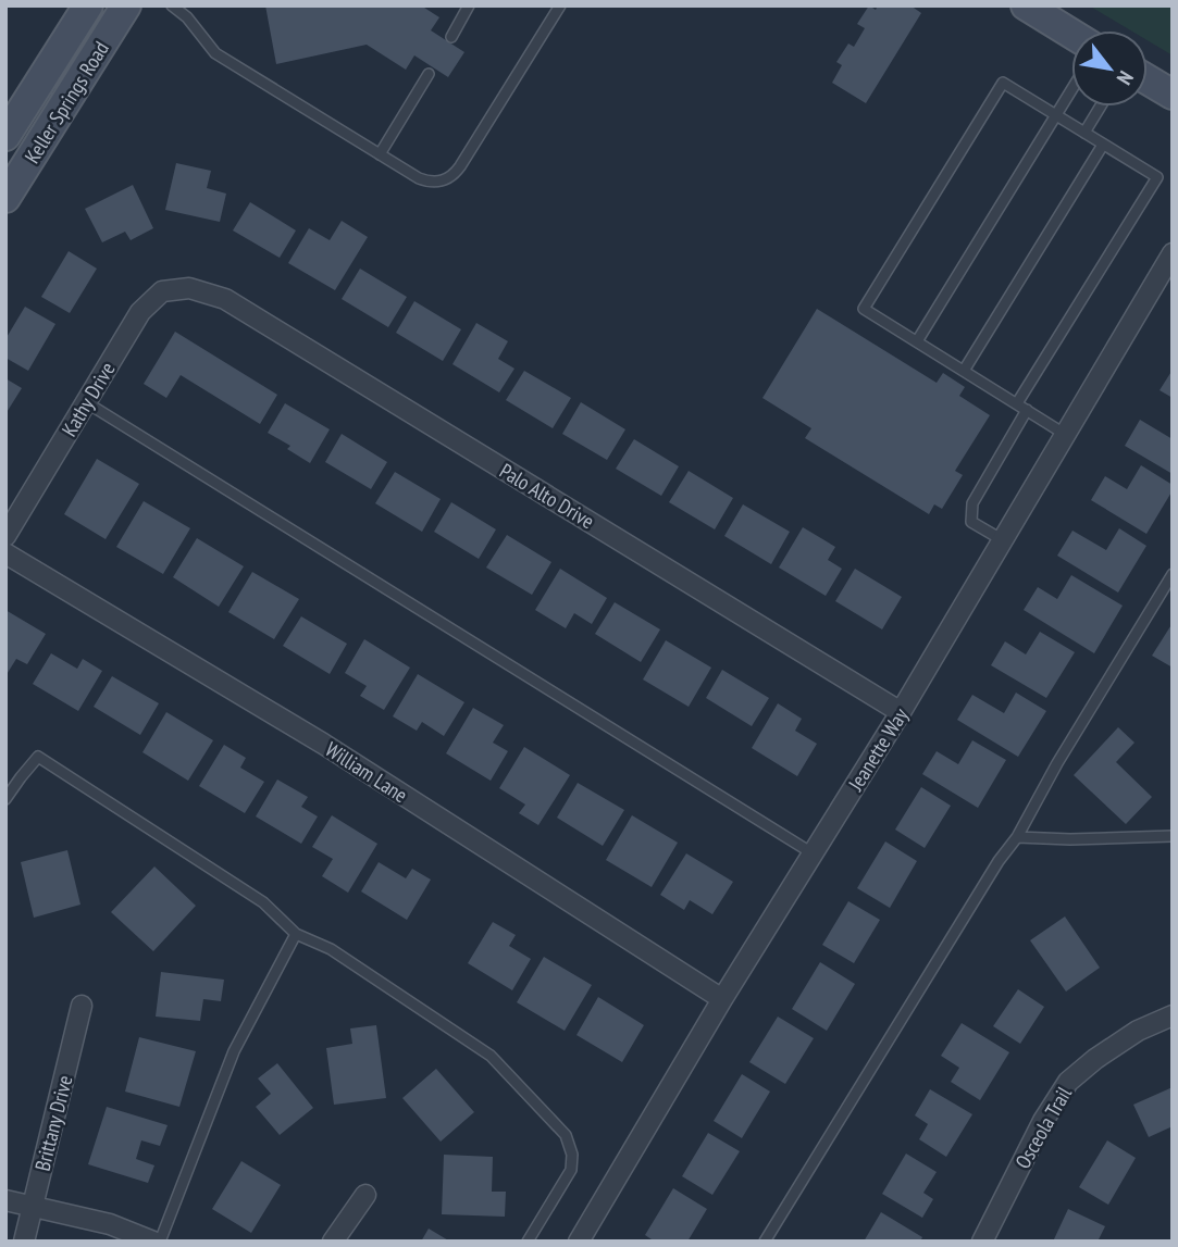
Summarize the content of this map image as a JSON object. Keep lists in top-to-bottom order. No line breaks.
{"streets":{"main road":["Keller Springs Road"],"street":["Kathy Drive","Palo Alto Drive","Jeanette Way","William Lane","Brittany Drive","Osceola Trail"]},"crossings":[["Kathy Drive","Palo Alto Drive"],["Palo Alto Drive","Jeanette Way"],["Jeanette Way","William Lane"]],"north":"bottom right"}
